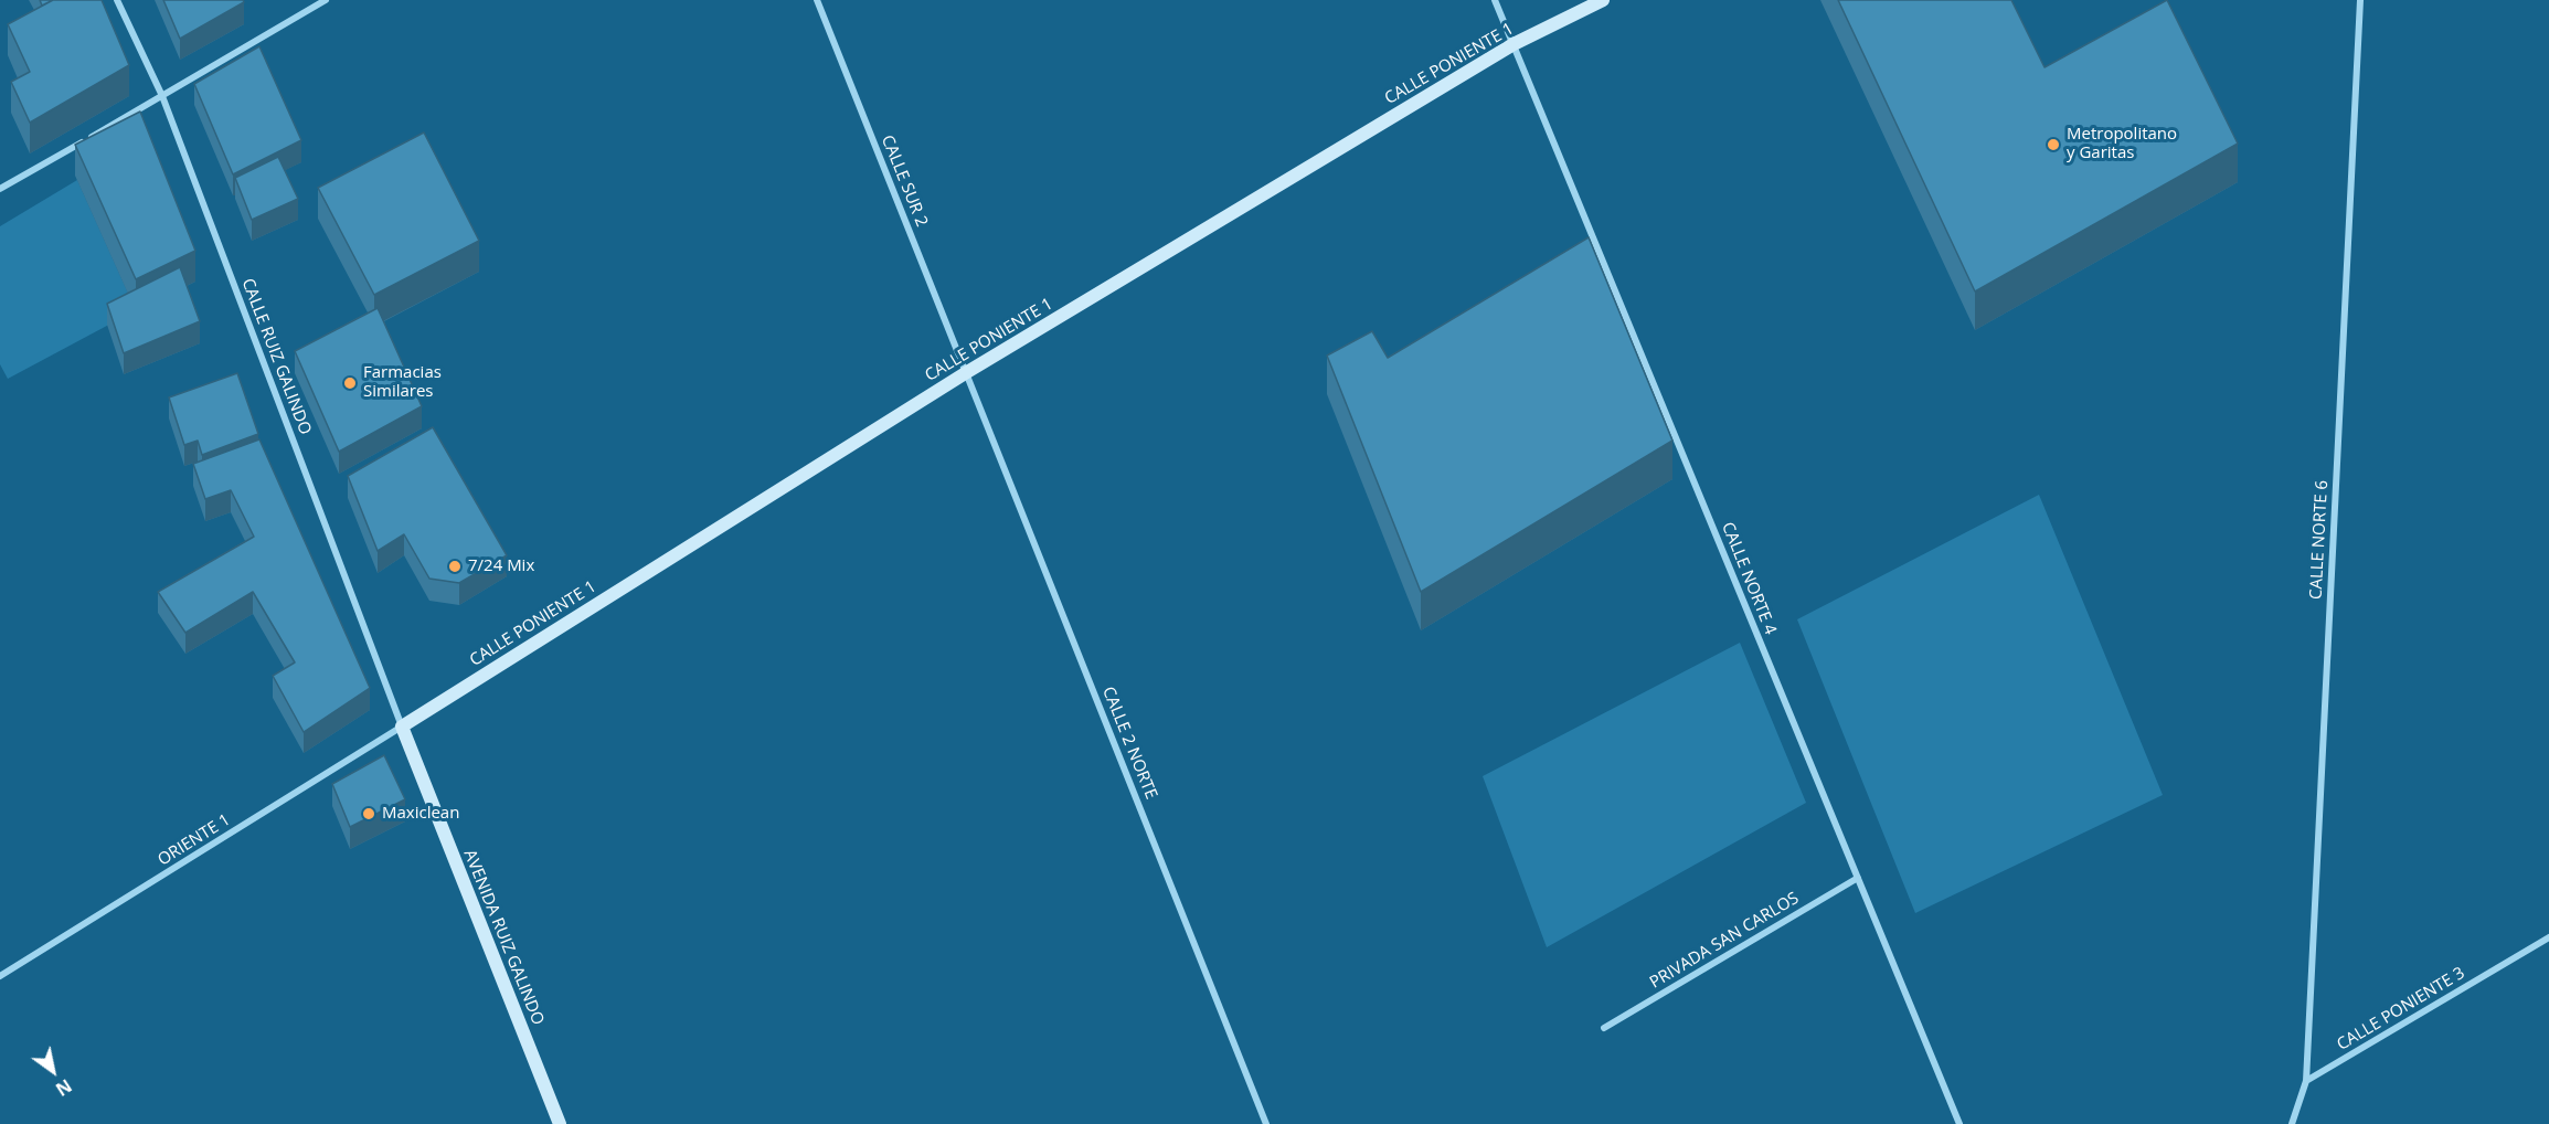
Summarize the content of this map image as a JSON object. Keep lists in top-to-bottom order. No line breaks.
{"streets":{"street":["CALLE PONIENTE 1","CALLE SUR 2","CALLE RUIZ GALINDO","CALLE NORTE 6","CALLE NORTE 4","CALLE 2 NORTE","ORIENTE 1","AVENIDA RUIZ GALINDO","PRIVADA SAN CARLOS","CALLE PONIENTE 3"]},"crossings":[["CALLE PONIENTE 1","CALLE SUR 2"],["CALLE PONIENTE 1","CALLE RUIZ GALINDO"],["CALLE PONIENTE 1","CALLE NORTE 4"],["CALLE PONIENTE 1","CALLE 2 NORTE"],["CALLE PONIENTE 1","ORIENTE 1"],["CALLE PONIENTE 1","AVENIDA RUIZ GALINDO"],["CALLE SUR 2","CALLE 2 NORTE"],["CALLE RUIZ GALINDO","ORIENTE 1"],["CALLE RUIZ GALINDO","AVENIDA RUIZ GALINDO"],["CALLE NORTE 6","CALLE PONIENTE 3"],["CALLE NORTE 4","PRIVADA SAN CARLOS"],["ORIENTE 1","AVENIDA RUIZ GALINDO"]],"places":["Metropolitano y Garitas","Farmacias Similares","7/24 Mix","Maxiclean"],"north":"bottom right"}
